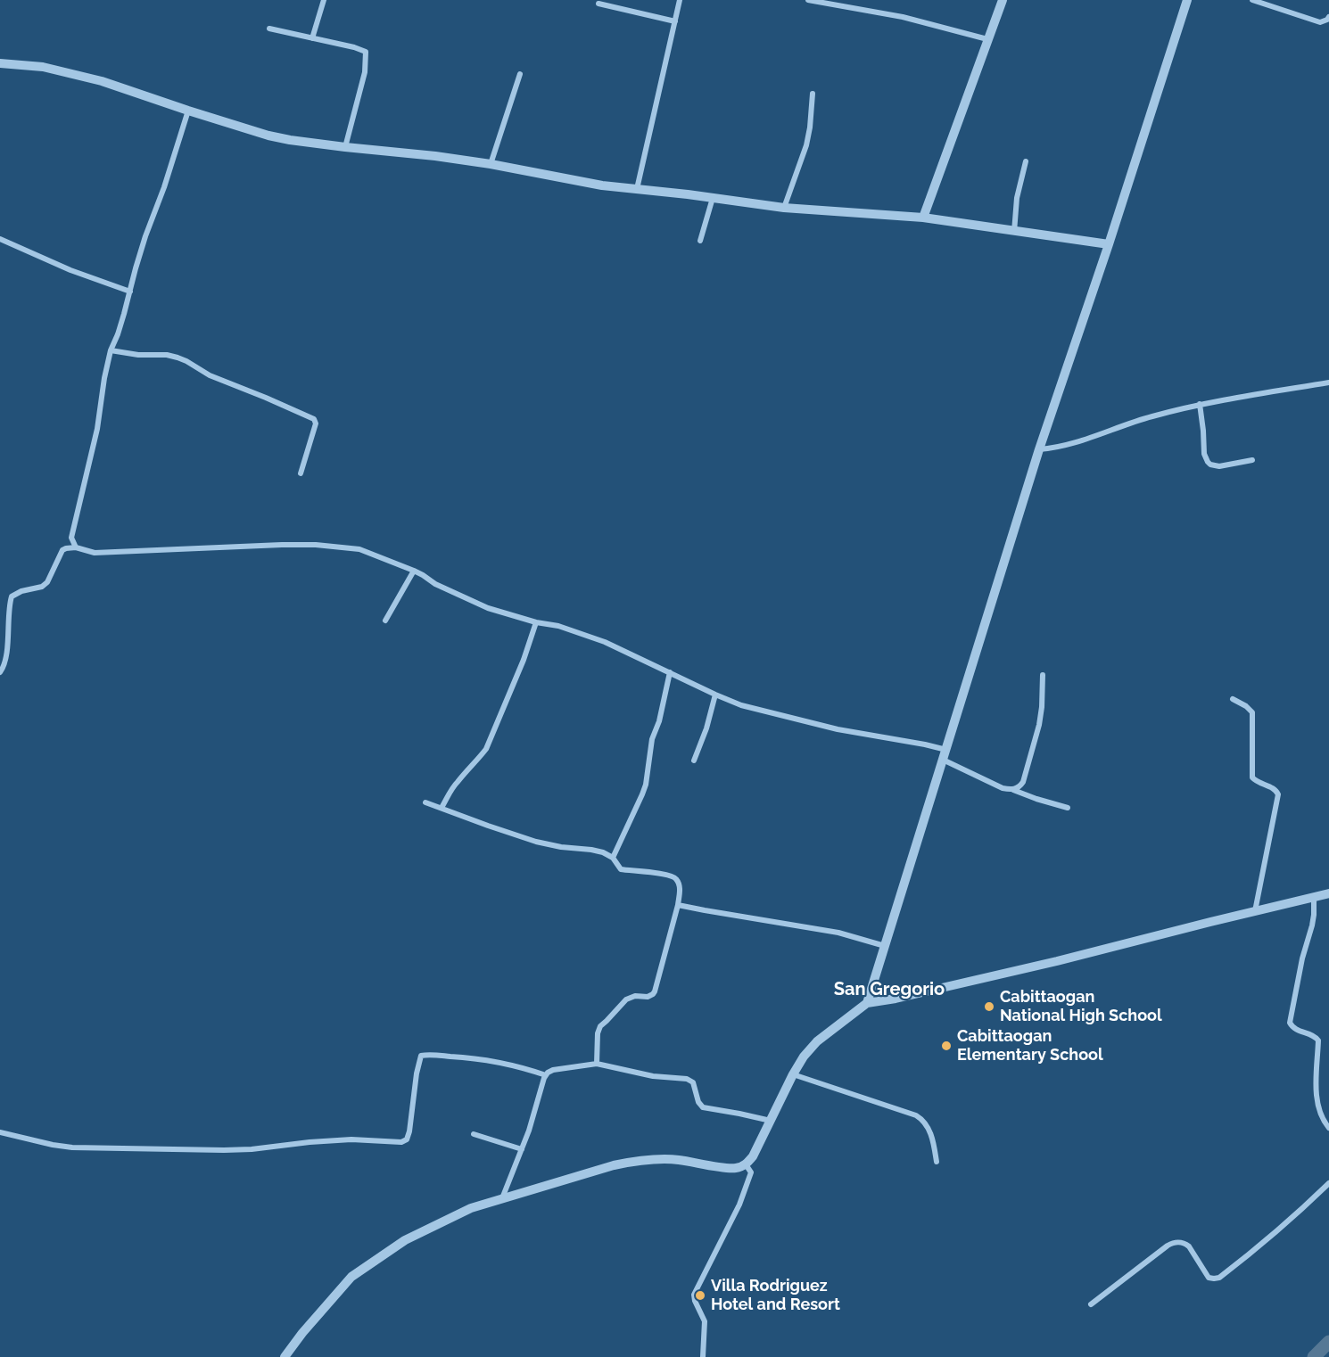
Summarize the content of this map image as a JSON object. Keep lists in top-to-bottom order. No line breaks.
{"districts":["San Gregorio"],"places":["Cabittaogan National High School","Cabittaogan Elementary School","Villa Rodriguez Hotel and Resort"]}
